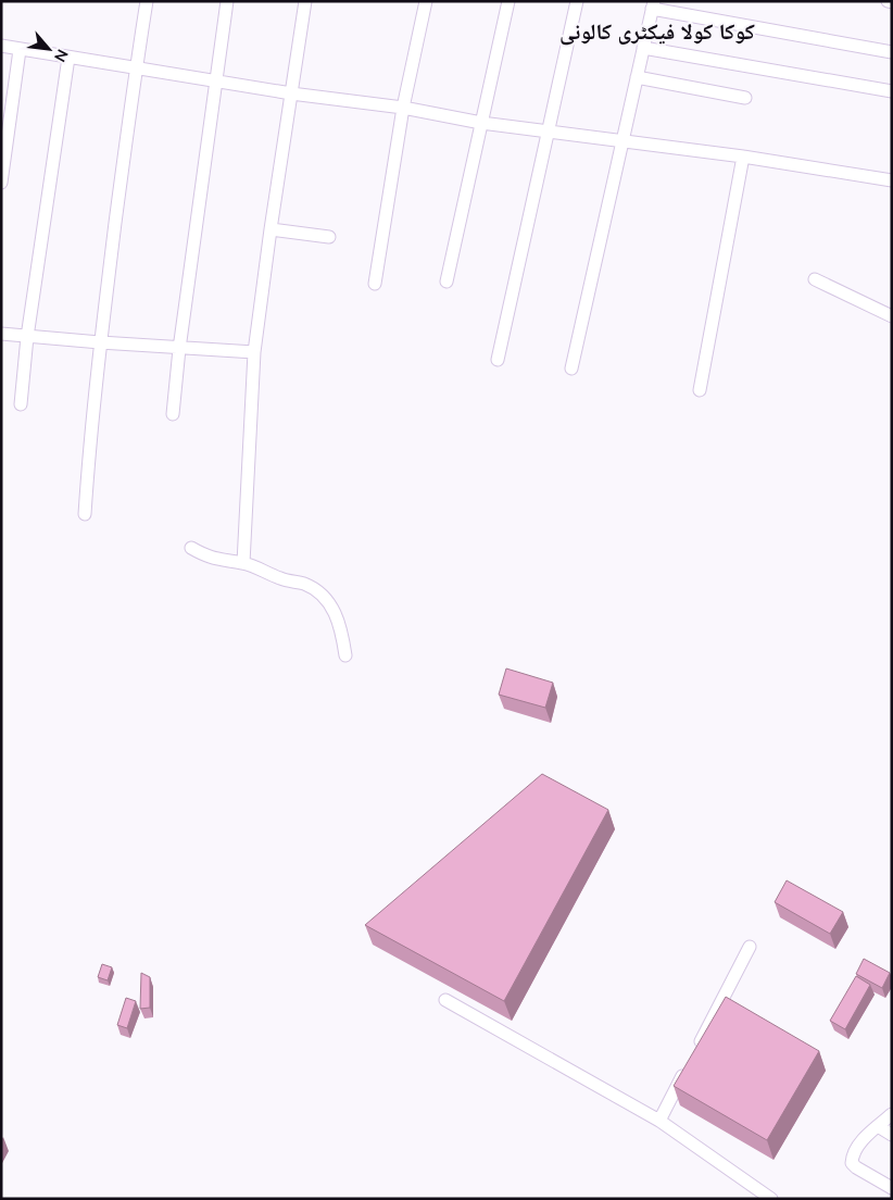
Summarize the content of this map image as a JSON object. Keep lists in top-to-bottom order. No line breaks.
{"districts":["کوکا کولا فیکٹری کالونی"],"north":"bottom right"}
